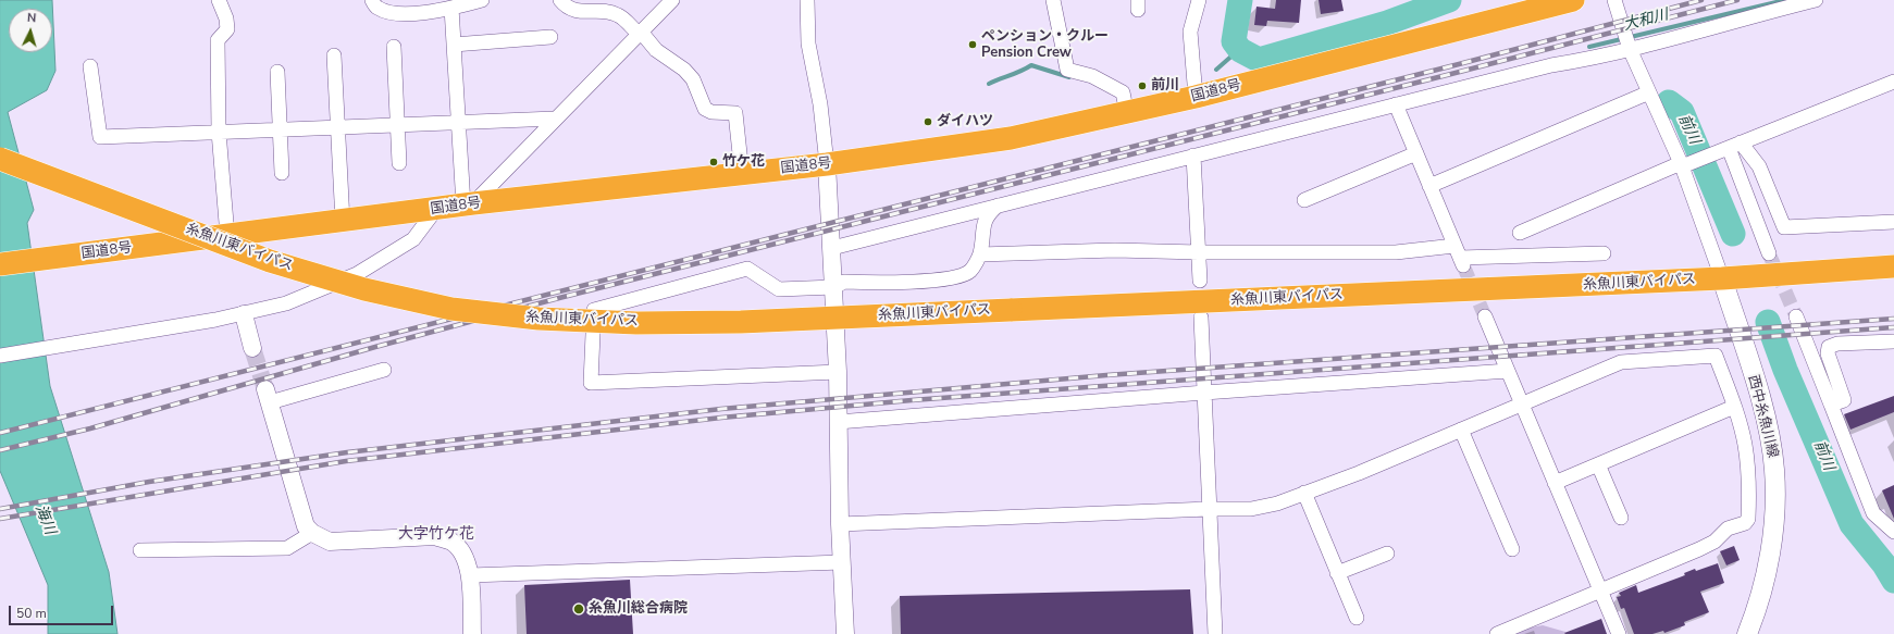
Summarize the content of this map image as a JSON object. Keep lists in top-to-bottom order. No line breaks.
{"streets":{"highway":["国道8号","糸魚川東バイパス"],"main road":["西中糸魚川線"]},"crossings":[["糸魚川東バイパス","西中糸魚川線"]],"districts":["大字竹ケ花"],"water":["大和川","前川","海川"],"places":["ペンション・クルー Pension Crew","前川","ダイハツ","竹ケ花","糸魚川総合病院"],"scale_bar":"50 m","north":"top"}
